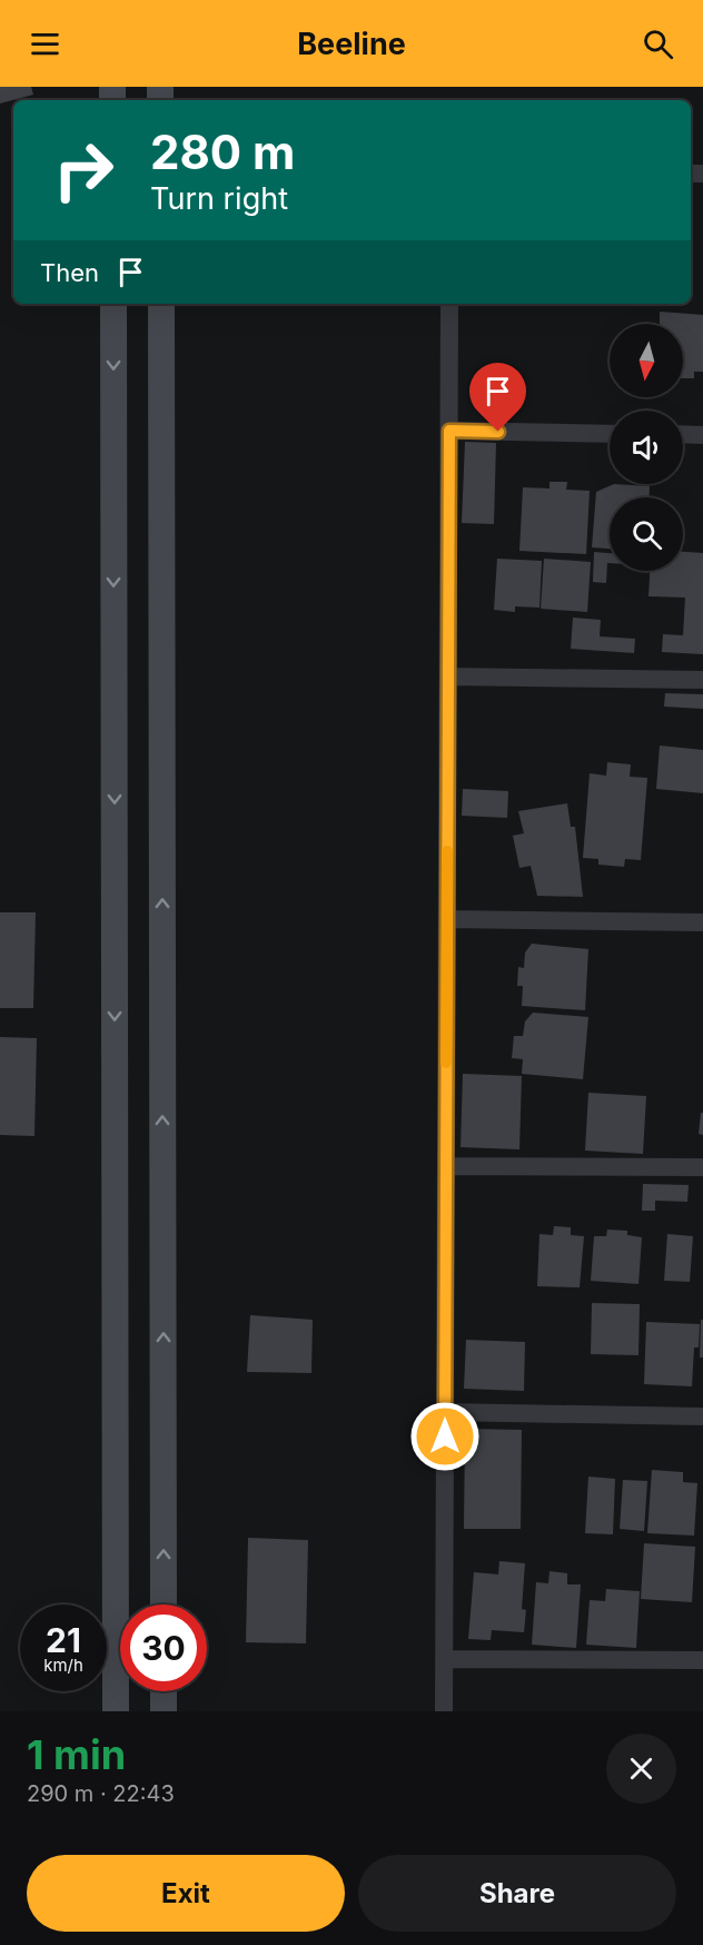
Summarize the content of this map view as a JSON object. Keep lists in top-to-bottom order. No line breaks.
{"north":"bottom","page":{"header":"Beeline","turn":["280 m","Turn right"],"then":"Then","speed":"21 km/h","limit":"30","heading":["1 min","290 m · 22:43"],"buttons":["Exit","Share"]}}
